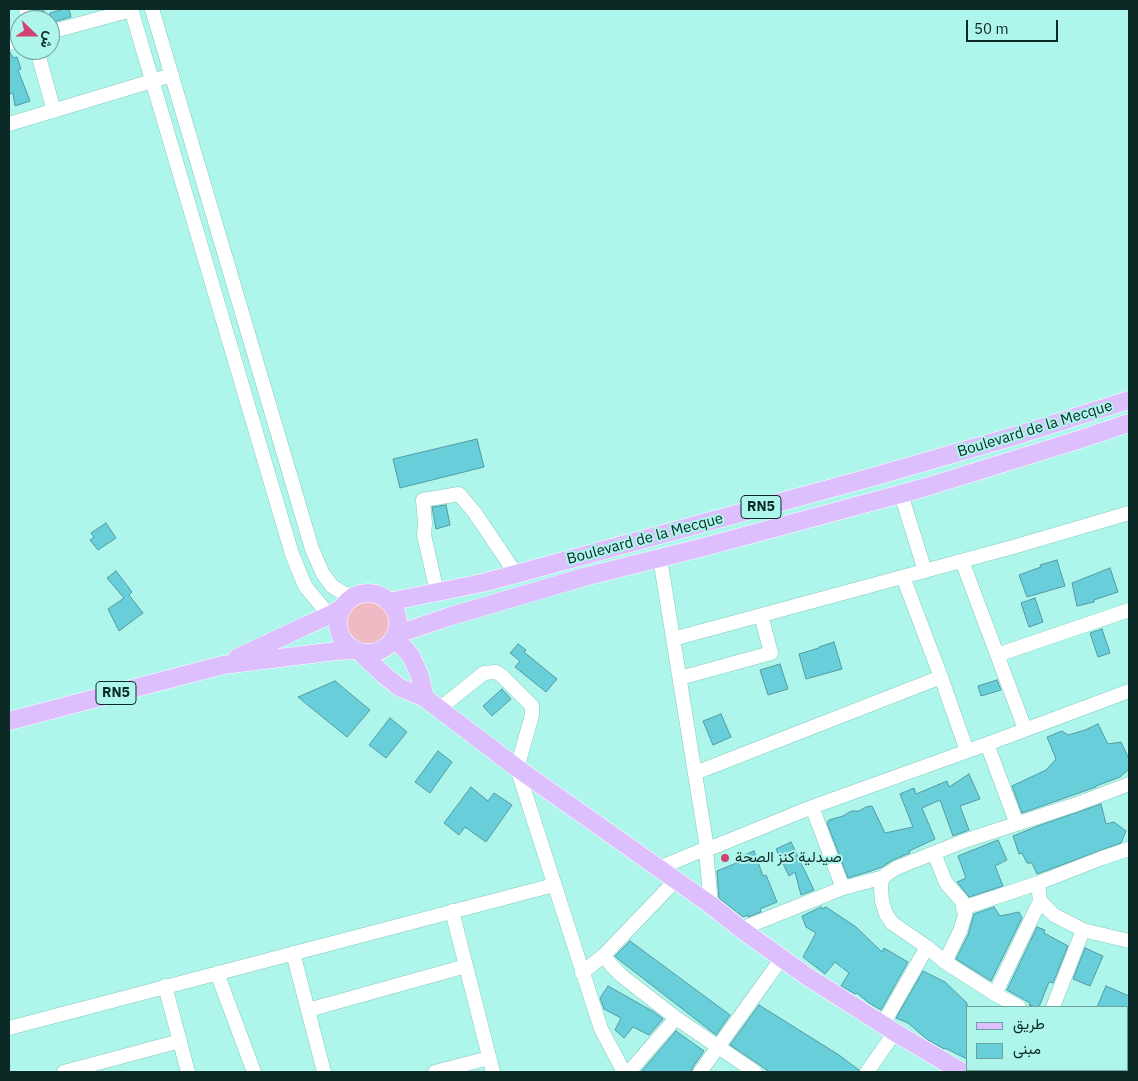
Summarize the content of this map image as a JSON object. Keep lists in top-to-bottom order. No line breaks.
{"streets":{"main road":["Boulevard de la Mecque","RN5"]},"crossings":[["Boulevard de la Mecque","RN5"]],"places":["صيدلية كنز الصحة"],"legend":["طريق","مبنى"],"scale_bar":"50 m","north":"right"}
